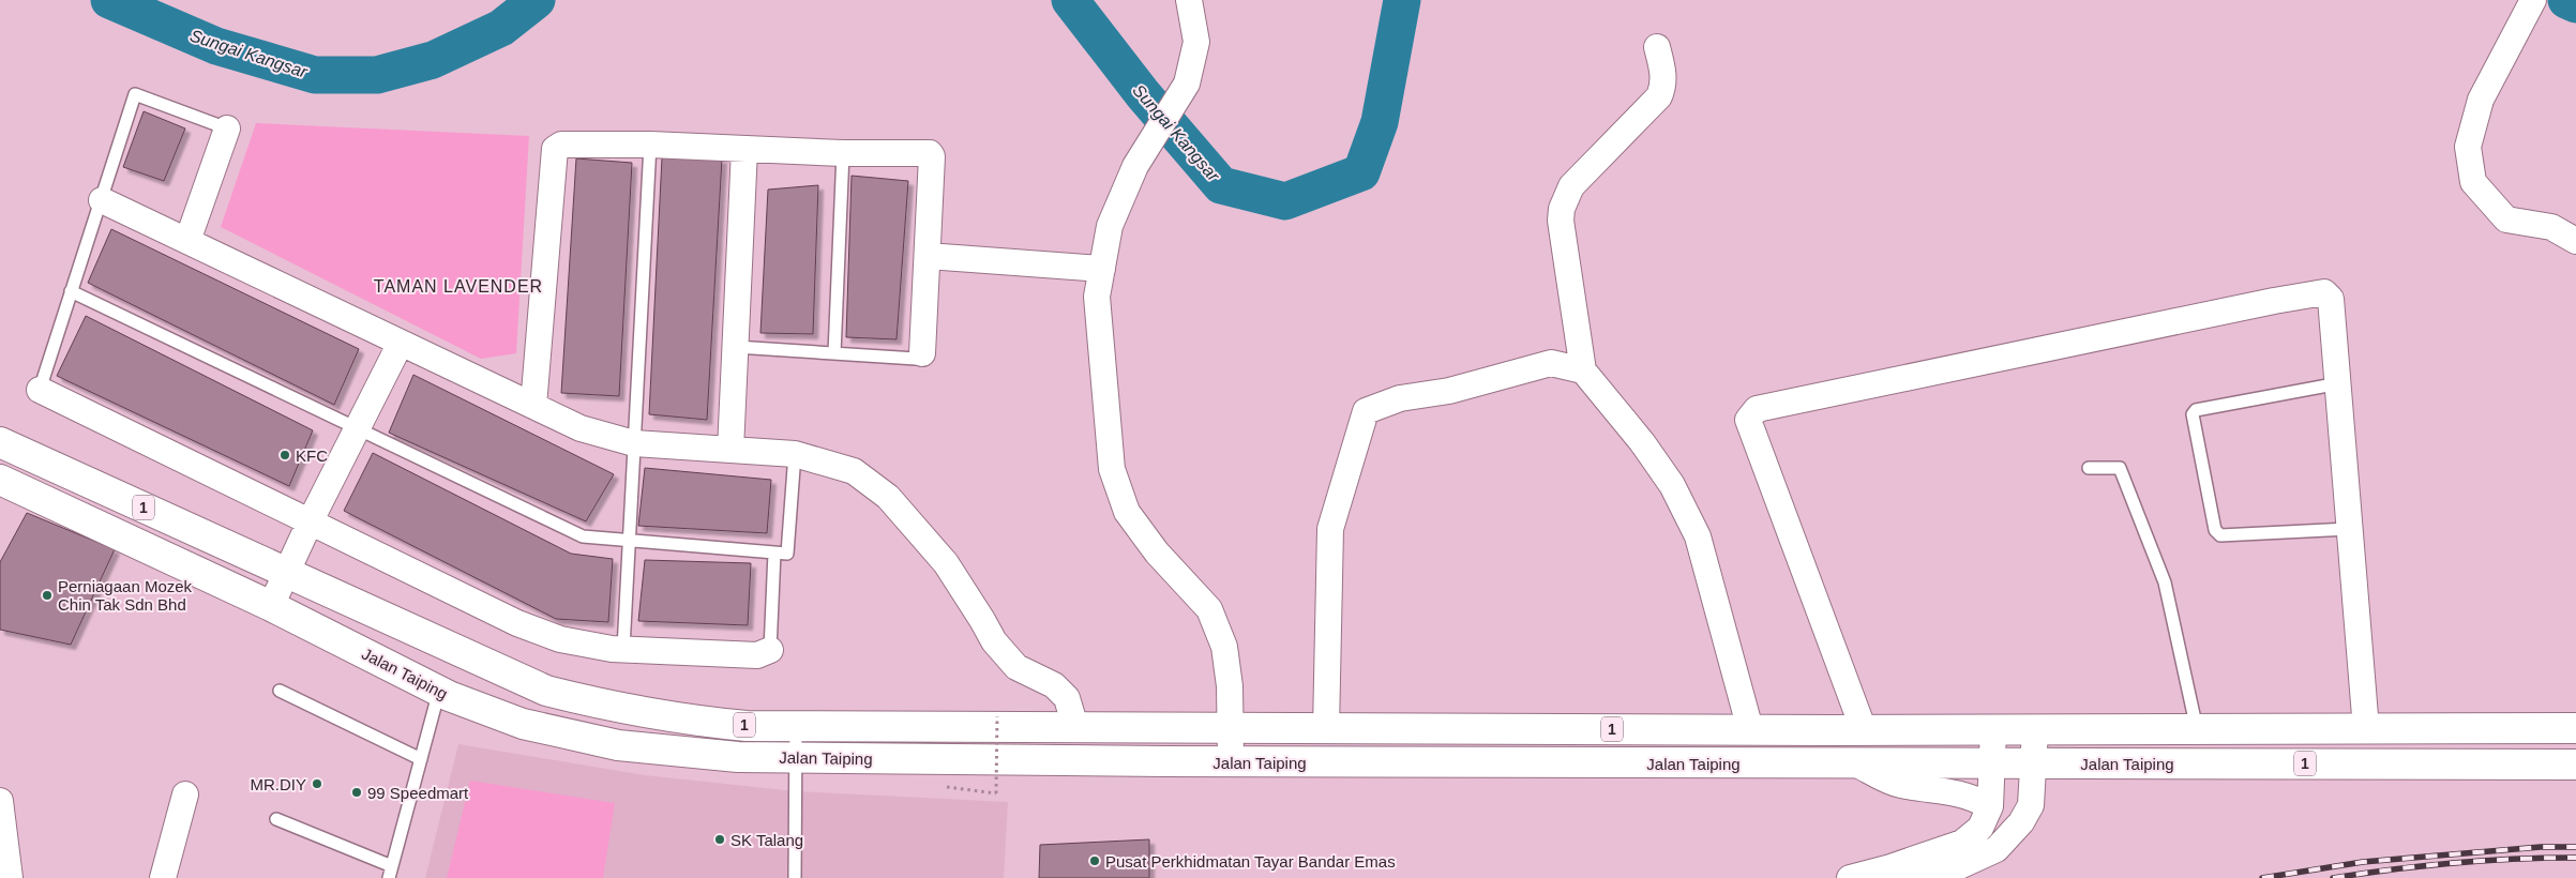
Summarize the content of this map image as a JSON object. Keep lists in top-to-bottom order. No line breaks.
{"streets":{"highway":["1","Jalan Taiping"]},"districts":["TAMAN LAVENDER"],"water":["Sungai Kangsar"],"places":["KFC","Perniagaan Mozek Chin Tak Sdn Bhd","MR.DIY","99 Speedmart","SK Talang","Pusat Perkhidmatan Tayar Bandar Emas"]}
